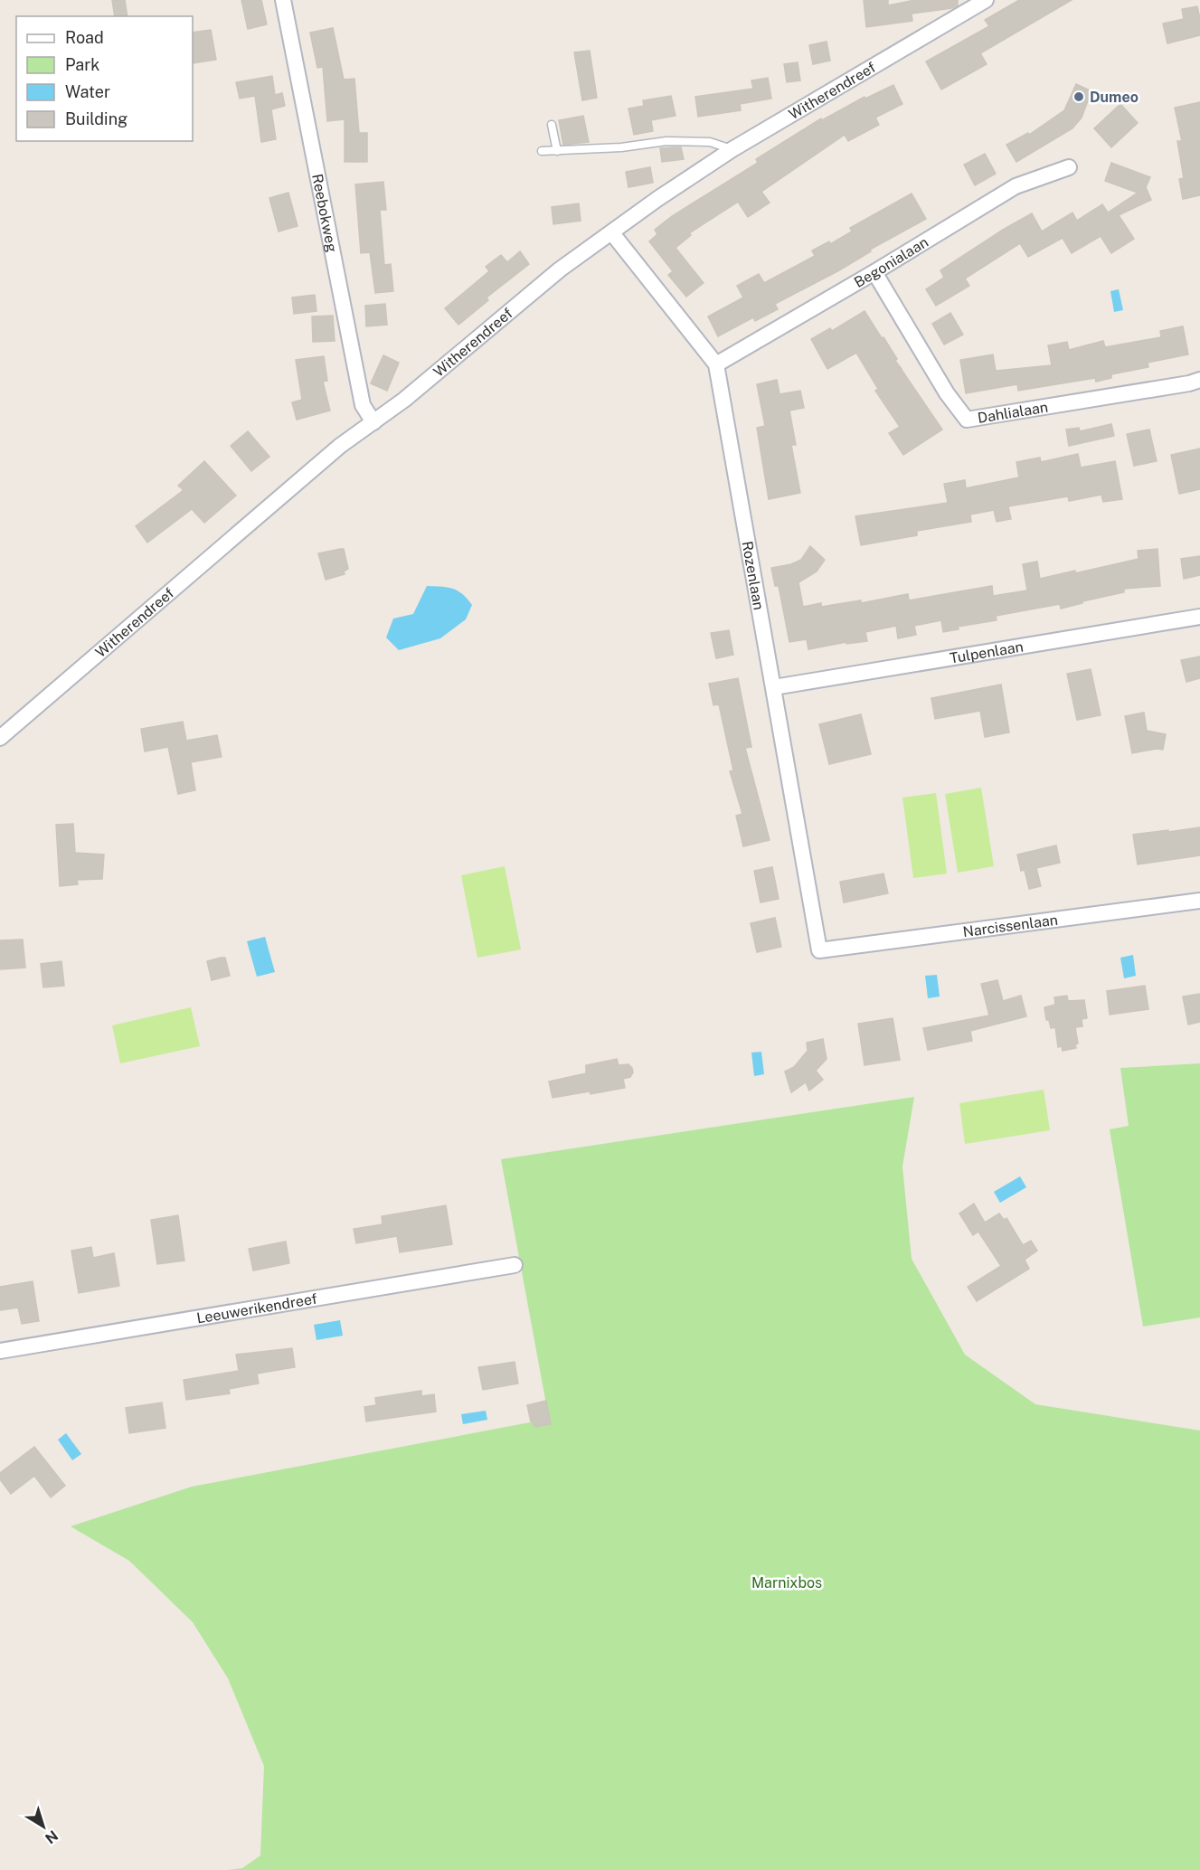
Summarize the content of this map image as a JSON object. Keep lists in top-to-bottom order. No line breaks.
{"streets":{"street":["Witherendreef","Reebokweg","Begonialaan","Dahlialaan","Rozenlaan","Tulpenlaan","Narcissenlaan","Leeuwerikendreef"]},"crossings":[["Witherendreef","Reebokweg"],["Witherendreef","Rozenlaan"],["Begonialaan","Dahlialaan"],["Begonialaan","Rozenlaan"],["Rozenlaan","Tulpenlaan"],["Rozenlaan","Narcissenlaan"]],"parks":["Marnixbos"],"places":["Dumeo"],"legend":["Road","Park","Water","Building"],"north":"bottom right"}
